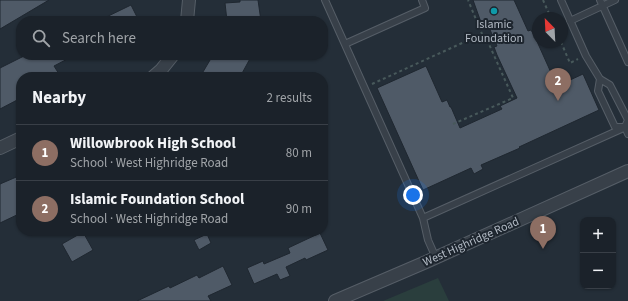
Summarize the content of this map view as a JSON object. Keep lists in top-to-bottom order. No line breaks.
{"streets":{"street":["West Highridge Road"]},"places":["Islamic Foundation"],"north":"top left","page":{"search":"Search here","pins":["2","1"],"heading":["Nearby","2 results"],"list":[{"mark":"1","name":"Willowbrook High School","note":"School · West Highridge Road","value":"80 m"},{"mark":"2","name":"Islamic Foundation School","note":"School · West Highridge Road","value":"90 m"}],"map_buttons":["+","−"]}}
